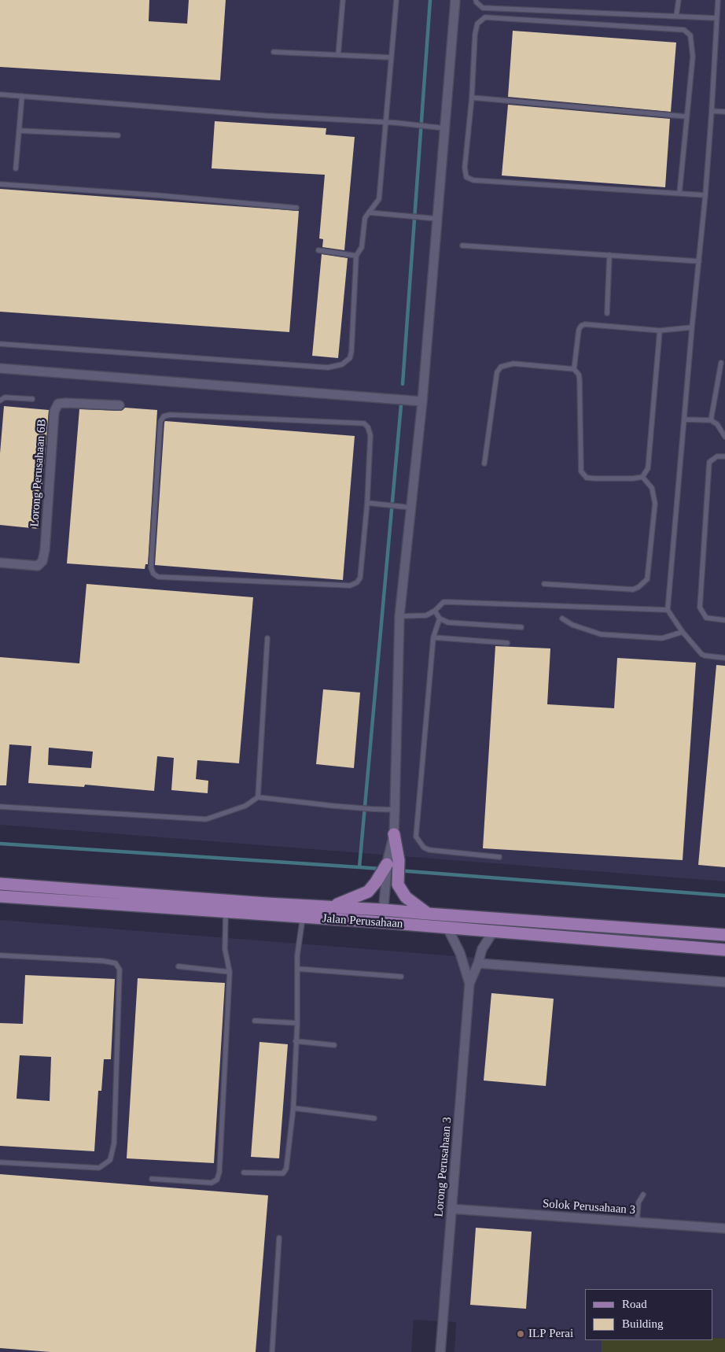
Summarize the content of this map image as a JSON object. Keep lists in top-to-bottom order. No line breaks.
{"streets":{"main road":["Jalan Perusahaan"],"street":["Lorong Perusahaan 6B","Lorong Perusahaan 3","Solok Perusahaan 3"]},"crossings":[["Jalan Perusahaan","Lorong Perusahaan 3"],["Lorong Perusahaan 3","Solok Perusahaan 3"]],"places":["ILP Perai"],"legend":["Road","Building"]}
